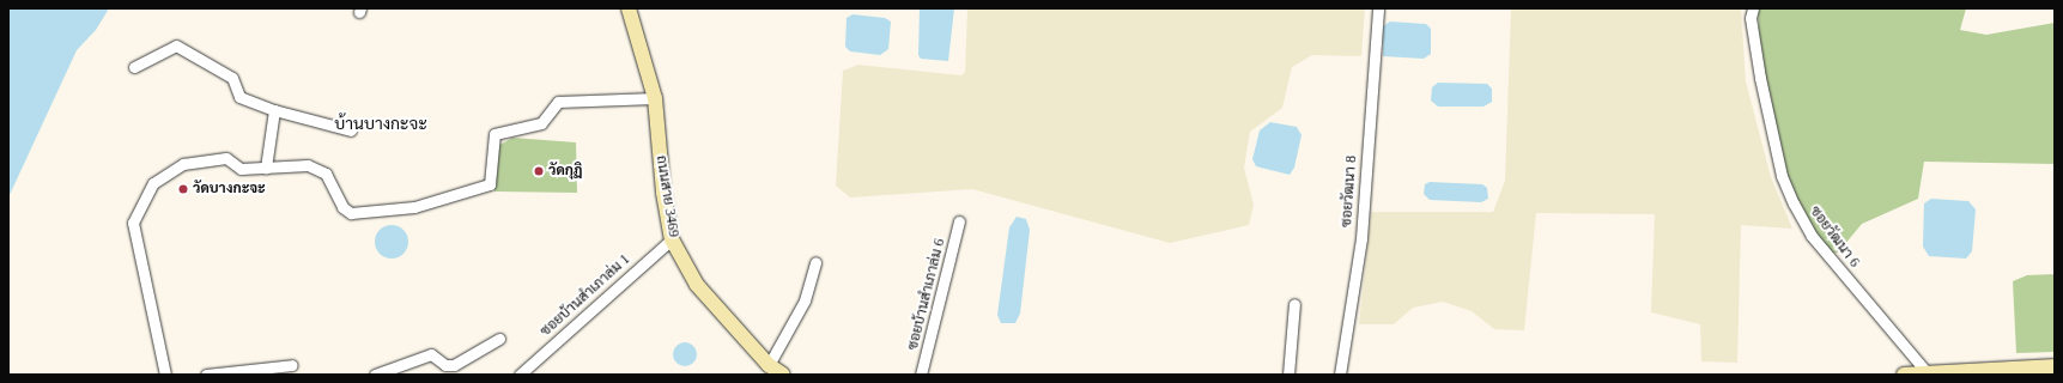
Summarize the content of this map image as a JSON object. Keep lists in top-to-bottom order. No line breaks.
{"streets":{"street":["ซอยวัฒนา 8","ถนนสาย 3469","ซอยวัฒนา 6","ซอยบ้านสำเภาล่ม 6","ซอยบ้านสำเภาล่ม 1"]},"crossings":[["ถนนสาย 3469","ซอยบ้านสำเภาล่ม 1"]],"districts":["บ้านบางกะจะ"],"places":["วัดกุฏิ","วัดบางกะจะ"]}
